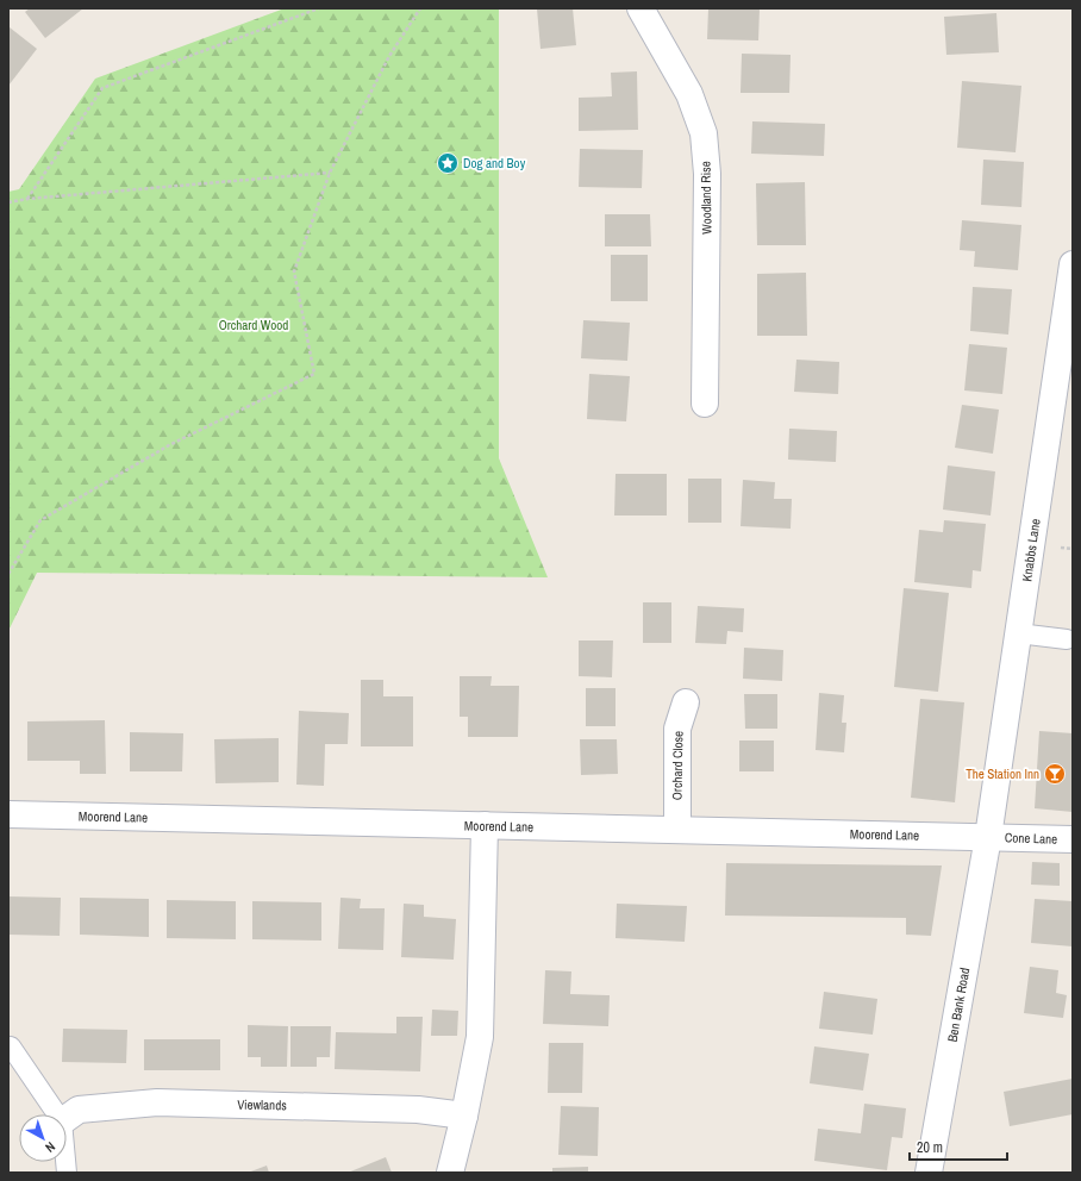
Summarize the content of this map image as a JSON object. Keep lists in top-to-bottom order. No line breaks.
{"streets":{"street":["Woodland Rise","Knabbs Lane","Orchard Close","Moorend Lane","Cone Lane","Ben Bank Road","Viewlands"]},"crossings":[["Knabbs Lane","Moorend Lane"],["Knabbs Lane","Cone Lane"],["Knabbs Lane","Ben Bank Road"],["Orchard Close","Moorend Lane"],["Moorend Lane","Cone Lane"],["Moorend Lane","Ben Bank Road"],["Cone Lane","Ben Bank Road"]],"parks":["Orchard Wood"],"places":{"place":["Dog and Boy"],"bar":["The Station Inn"]},"scale_bar":"20 m","north":"bottom right"}
